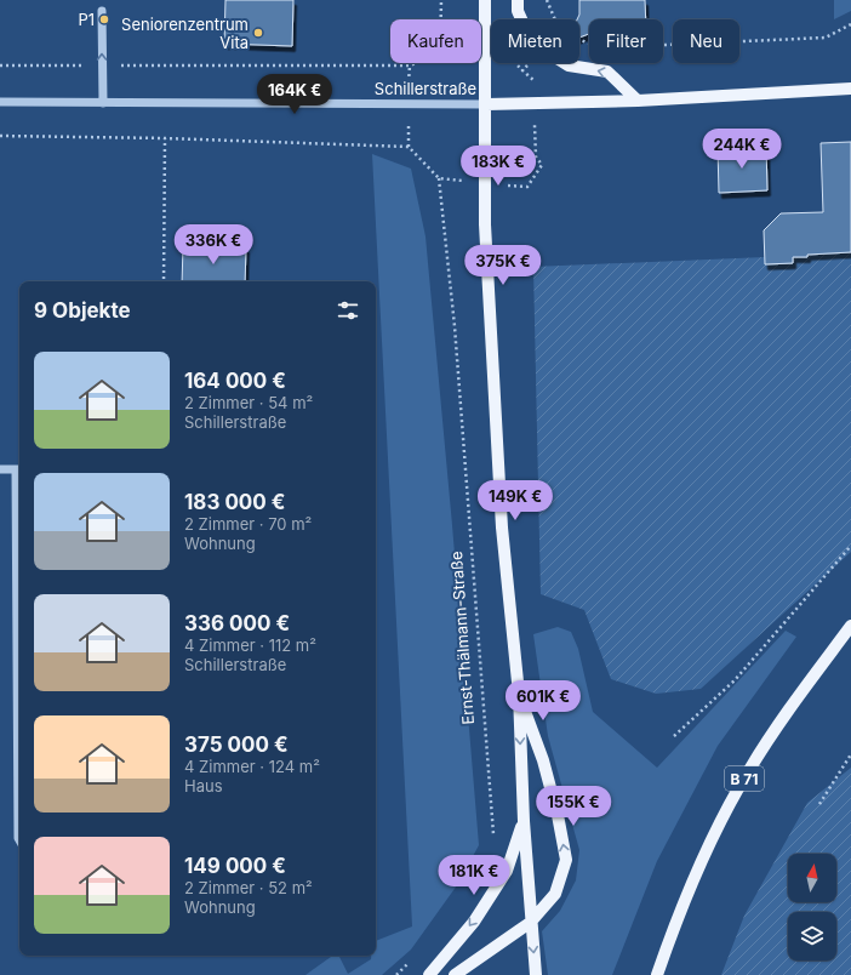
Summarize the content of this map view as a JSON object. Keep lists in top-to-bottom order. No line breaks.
{"streets":{"main road":["Schillerstraße","B 71"],"path":["Ernst-Thälmann-Straße"]},"places":["P1","Seniorenzentrum Vita"],"north":"top","page":{"chip":["Kaufen","Mieten","Filter","Neu"],"price":["164K €","244K €","183K €","336K €","375K €","149K €","601K €","155K €","181K €"],"heading":"9 Objekte","list":[{"name":"164 000 €","note":"2 Zimmer · 54 m² · Schillerstraße"},{"name":"183 000 €","note":"2 Zimmer · 70 m² · Wohnung"},{"name":"336 000 €","note":"4 Zimmer · 112 m² · Schillerstraße"},{"name":"375 000 €","note":"4 Zimmer · 124 m² · Haus"},{"name":"149 000 €","note":"2 Zimmer · 52 m² · Wohnung"}]}}
